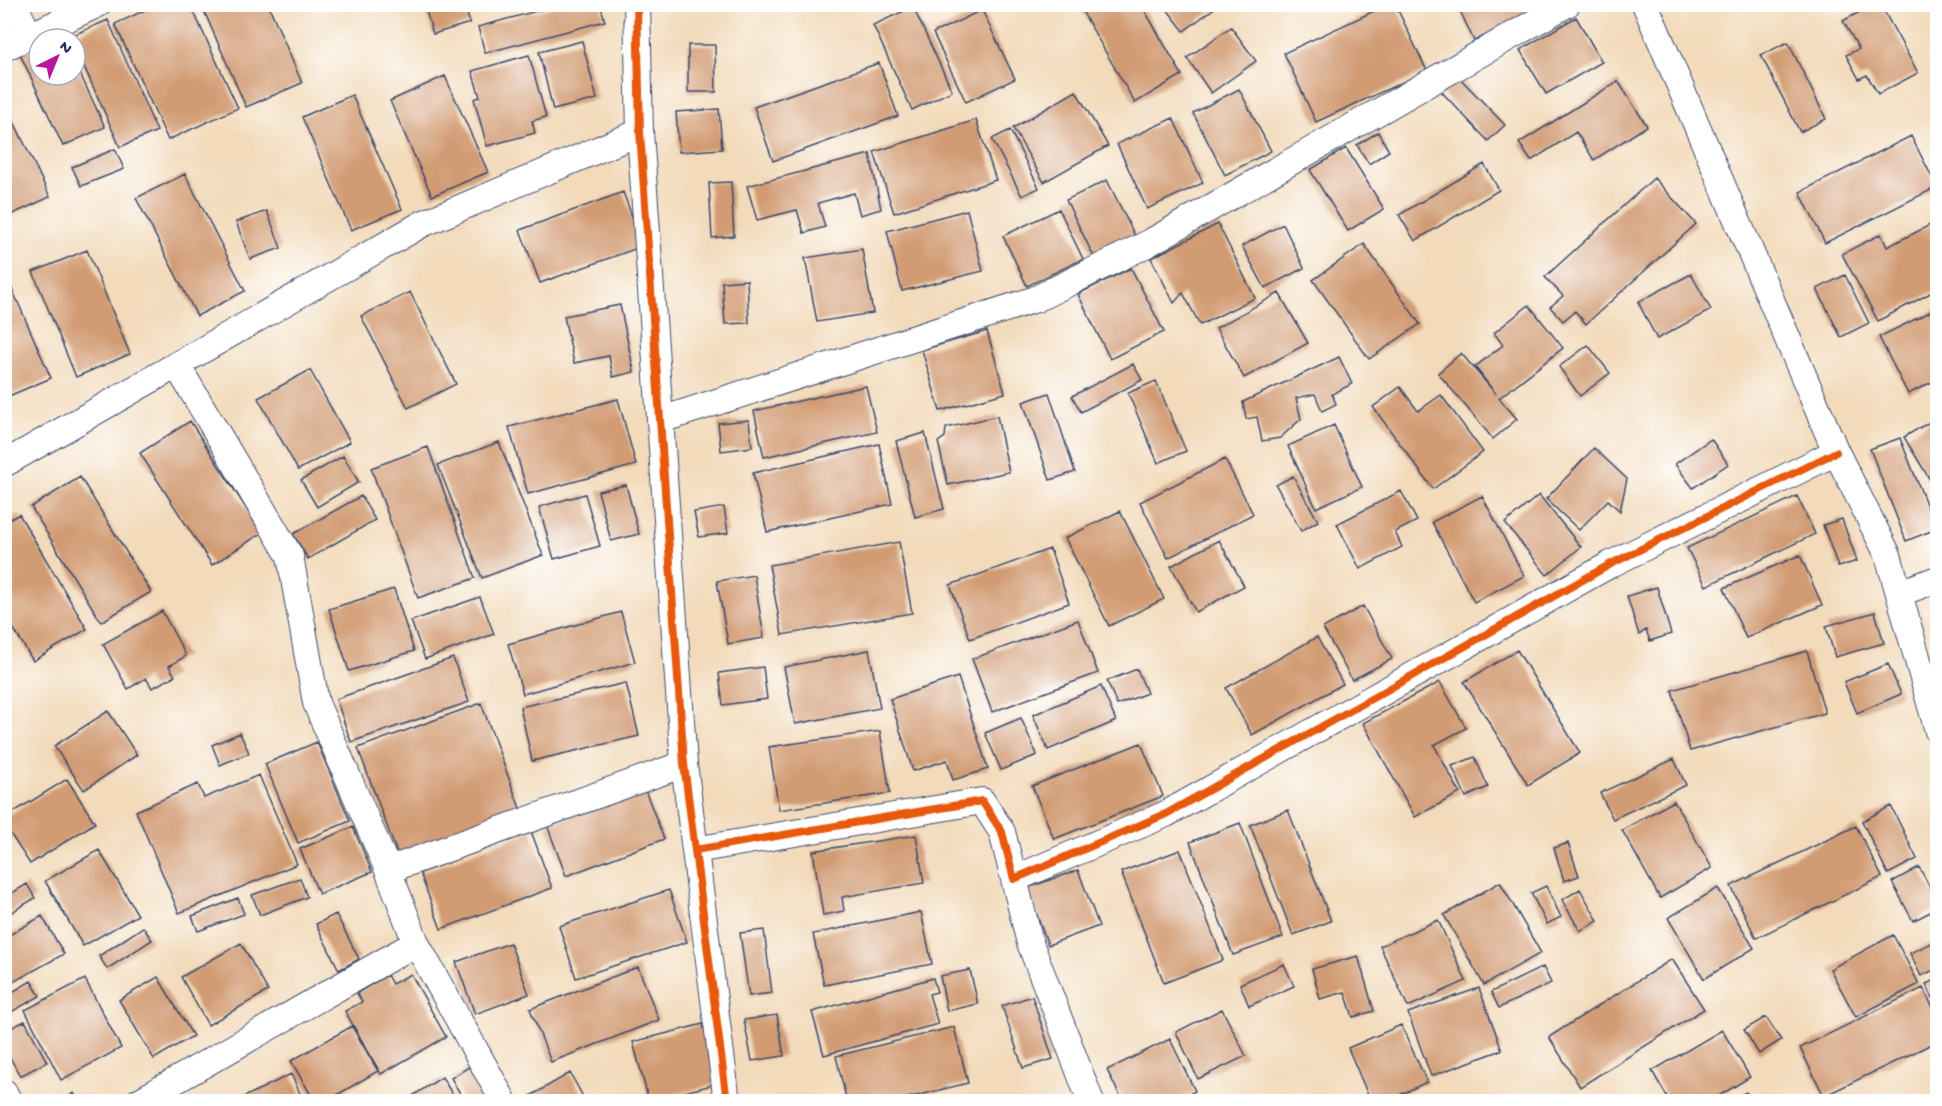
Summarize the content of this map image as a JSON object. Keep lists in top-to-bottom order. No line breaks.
{"north":"top right"}
